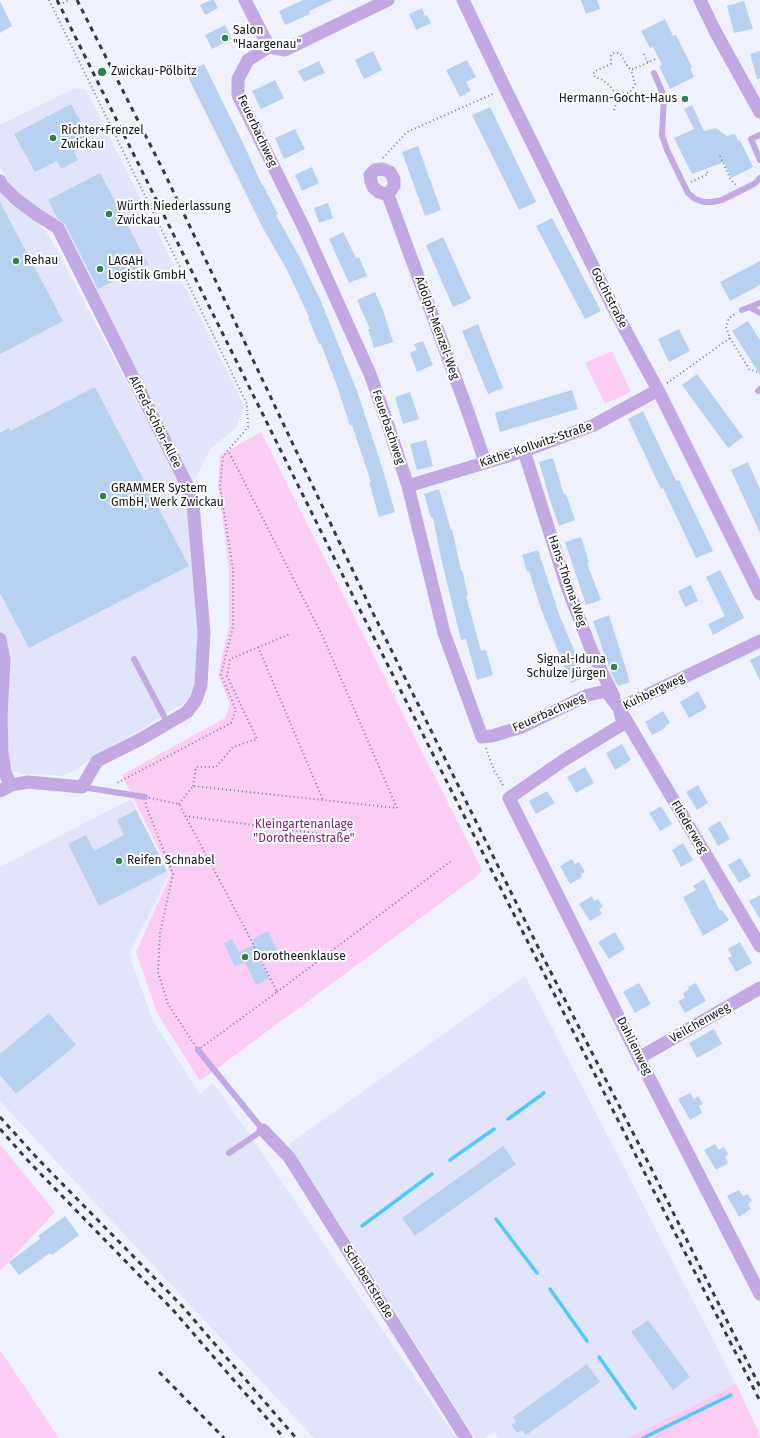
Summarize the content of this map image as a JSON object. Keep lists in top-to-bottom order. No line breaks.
{"streets":{"street":["Feuerbachweg","Gochtstraße","Adolph-Menzel-Weg","Alfred-Schön-Allee","Käthe-Kollwitz-Straße","Hans-Thoma-Weg","Kuhbergweg","Fliederweg","Veilchenweg","Dahlienweg","Schubertstraße"]},"crossings":[["Feuerbachweg","Käthe-Kollwitz-Straße"],["Feuerbachweg","Hans-Thoma-Weg"],["Feuerbachweg","Kuhbergweg"],["Feuerbachweg","Fliederweg"],["Gochtstraße","Käthe-Kollwitz-Straße"],["Adolph-Menzel-Weg","Käthe-Kollwitz-Straße"],["Käthe-Kollwitz-Straße","Hans-Thoma-Weg"],["Hans-Thoma-Weg","Kuhbergweg"],["Hans-Thoma-Weg","Fliederweg"],["Kuhbergweg","Fliederweg"],["Kuhbergweg","Dahlienweg"],["Veilchenweg","Dahlienweg"]],"parks":["Kleingartenanlage \"Dorotheenstraße\""],"places":["Salon \"Haargenau\"","Zwickau-Pölbitz","Hermann-Gocht-Haus","Richter+Frenzel Zwickau","Würth Niederlassung Zwickau","Rehau","LAGAH Logistik GmbH","GRAMMER System GmbH, Werk Zwickau","Signal-Iduna Schulze Jürgen","Reifen Schnabel","Dorotheenklause"]}
